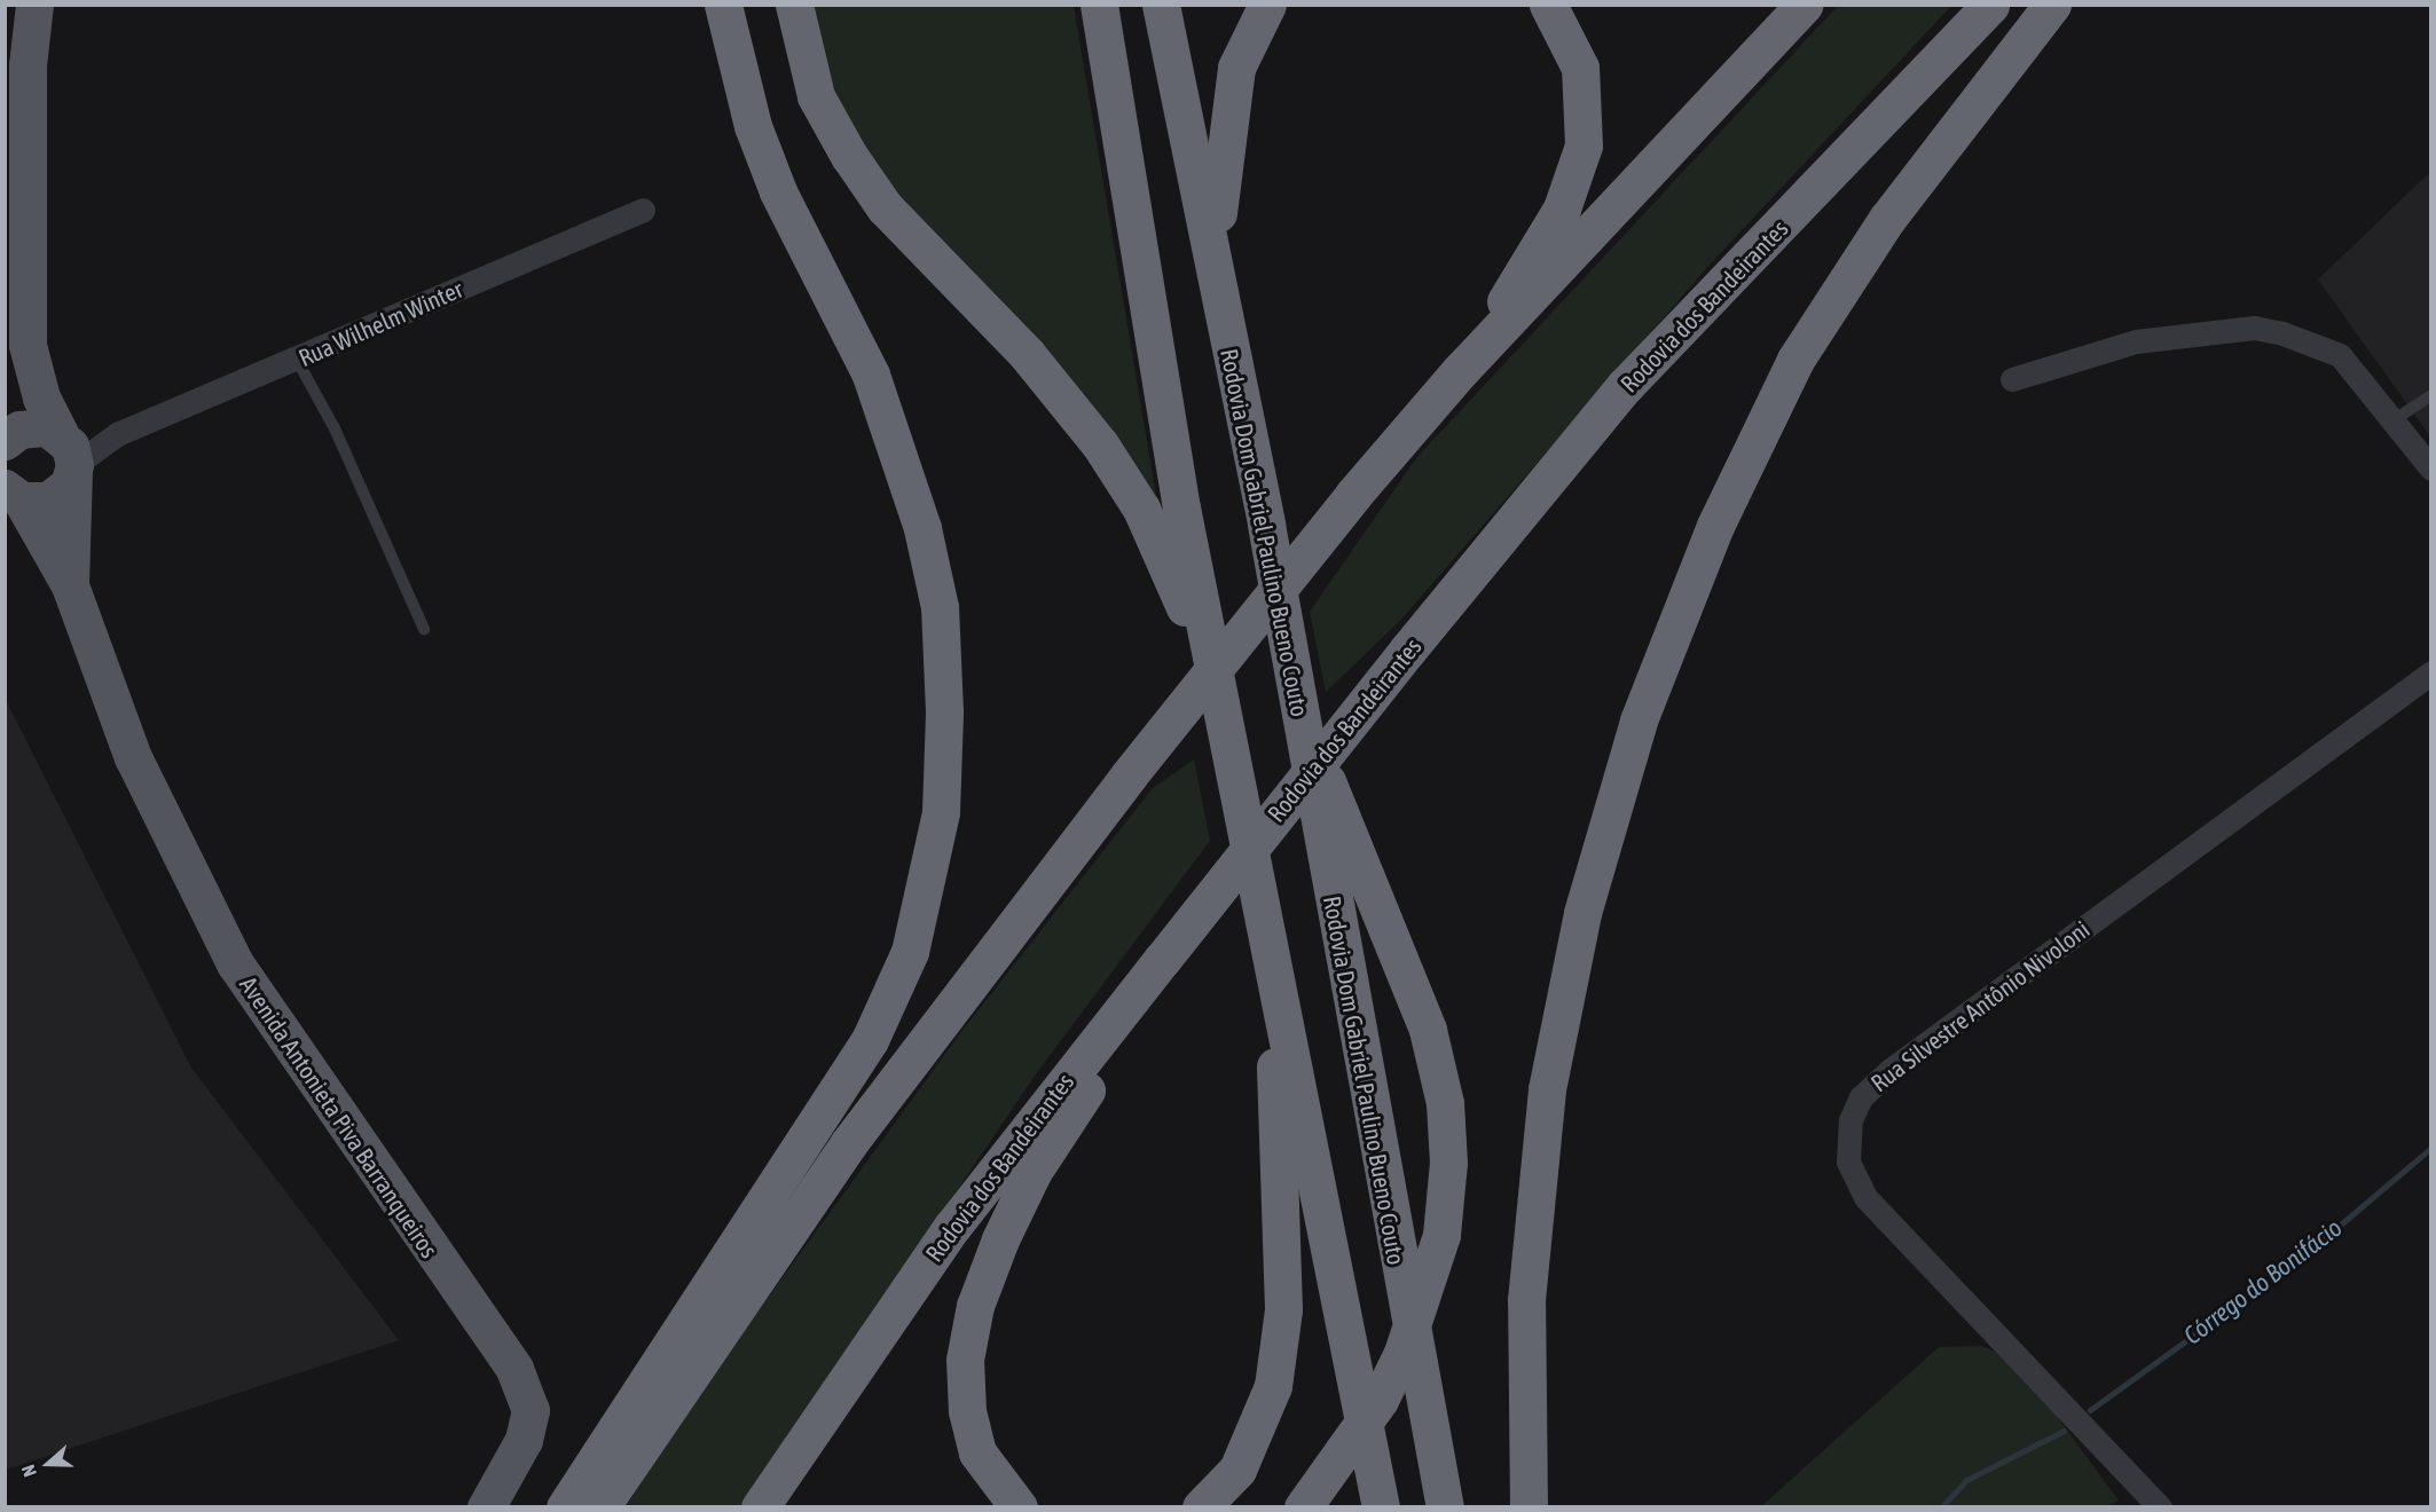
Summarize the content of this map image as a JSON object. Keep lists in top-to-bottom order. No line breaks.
{"streets":{"highway":["Rodovia dos Bandeirantes","Rodovia Dom Gabriel Paulino Bueno Couto"],"main road":["Avenida Antonieta Piva Barranqueiros"],"street":["Rua Wilhelm Winter","Rua Silvestre Antônio Nivoloni"]},"water":["Córrego do Bonifácio"],"north":"left"}
